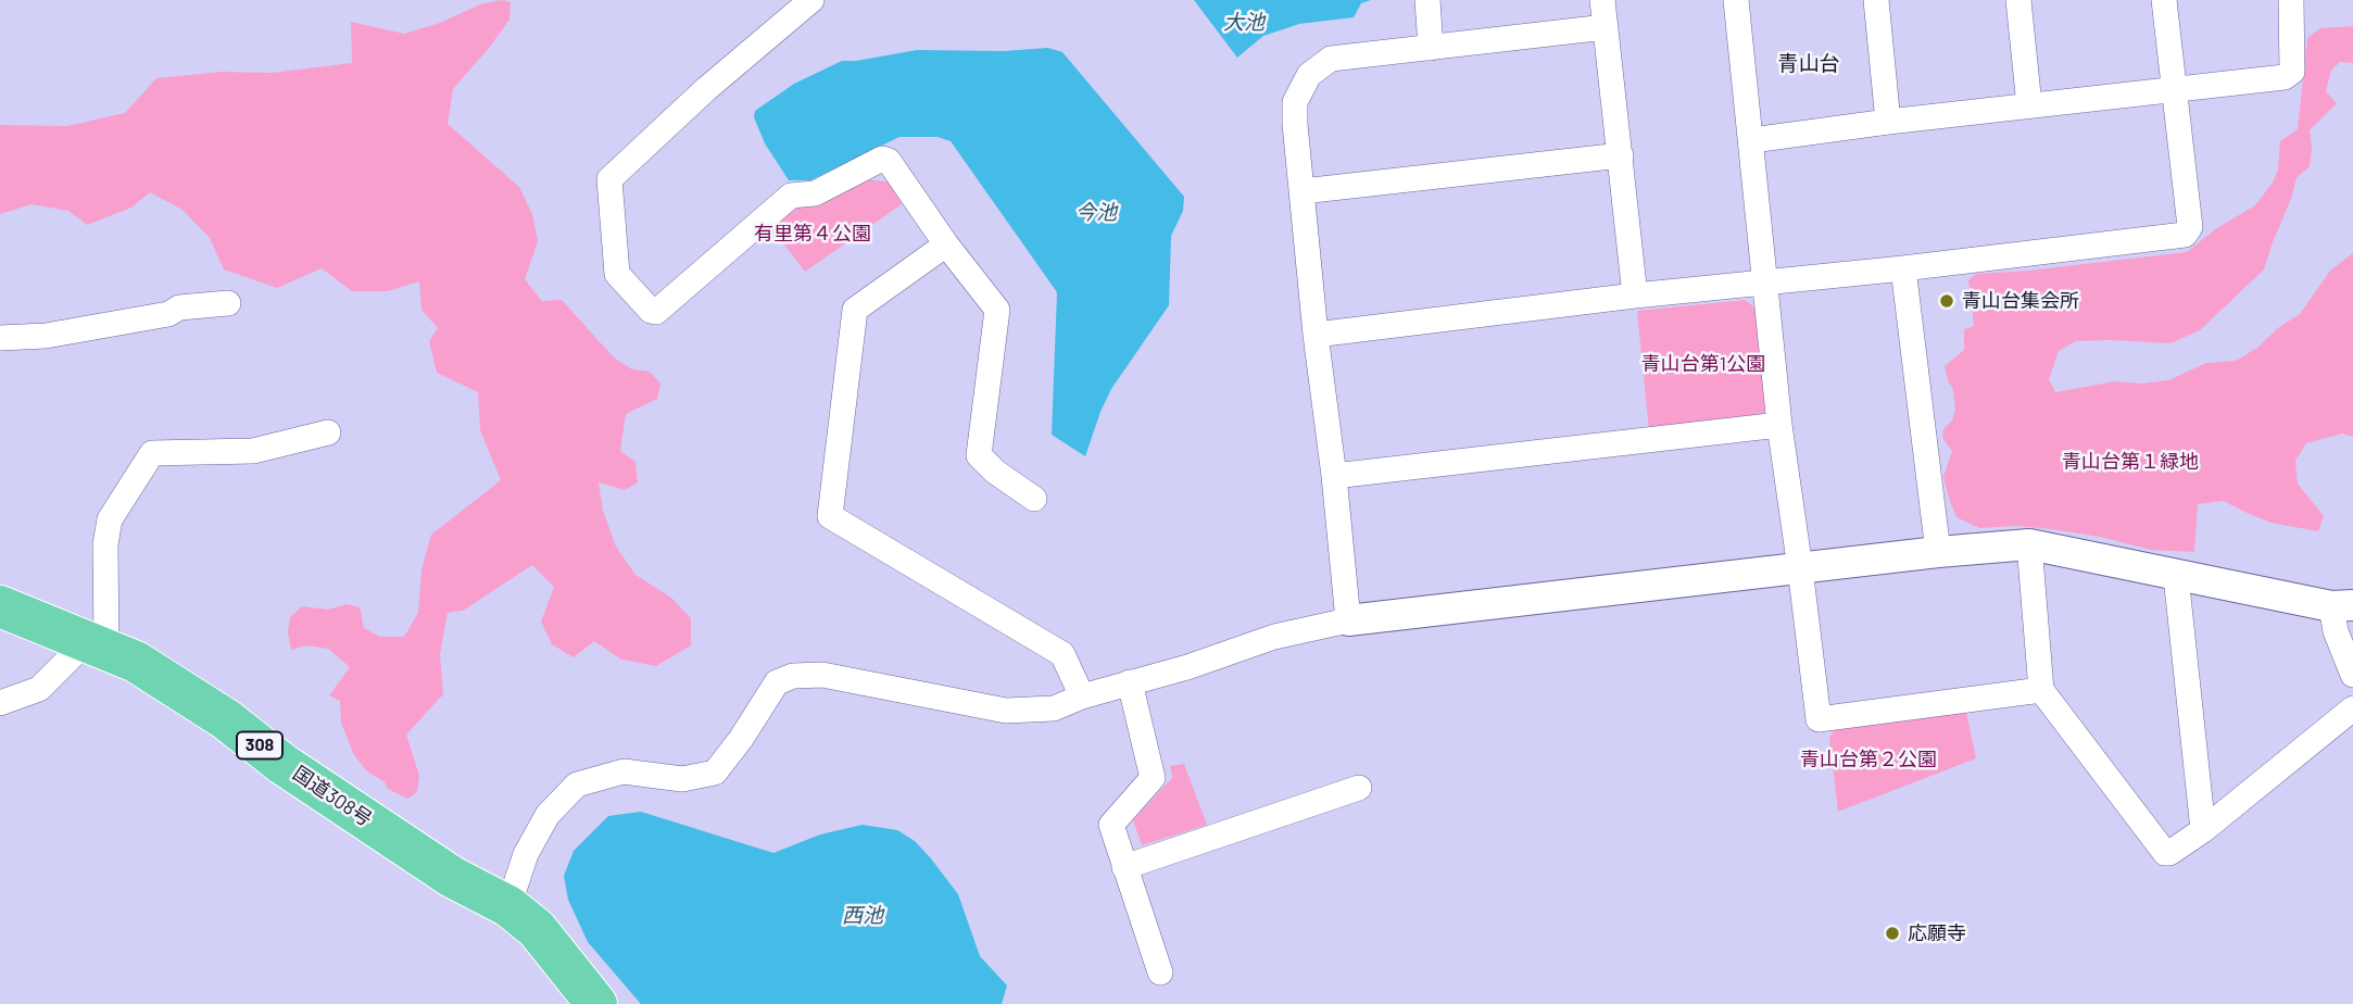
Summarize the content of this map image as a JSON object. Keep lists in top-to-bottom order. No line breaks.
{"streets":{"highway":["308","国道308号"]},"districts":["青山台"],"water":["大池","今池","西池"],"parks":["有里第４公園","青山台第1公園","青山台第１緑地","青山台第２公園"],"places":["青山台集会所","応願寺"]}
